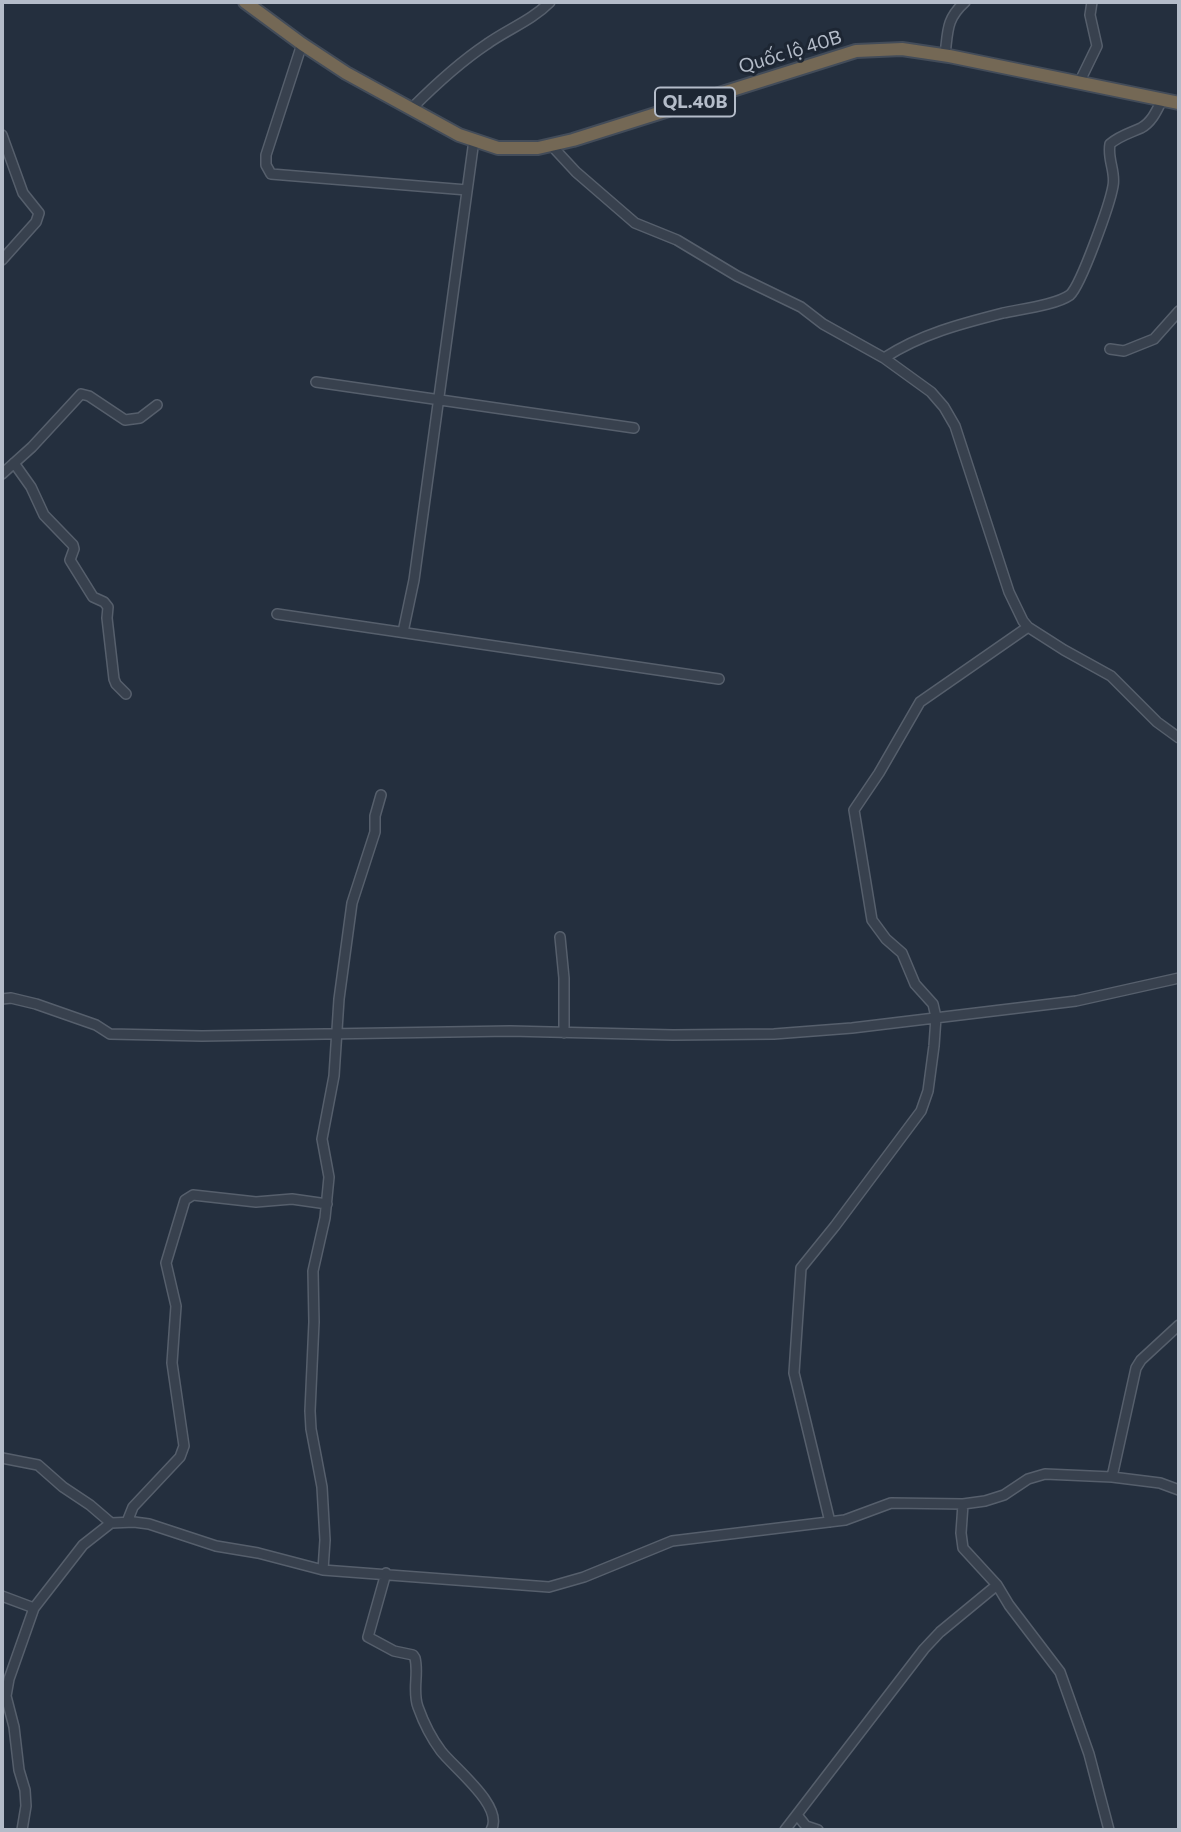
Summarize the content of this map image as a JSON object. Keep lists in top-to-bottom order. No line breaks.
{"streets":{"highway":["Quốc lộ 40B","QL.40B"]}}
